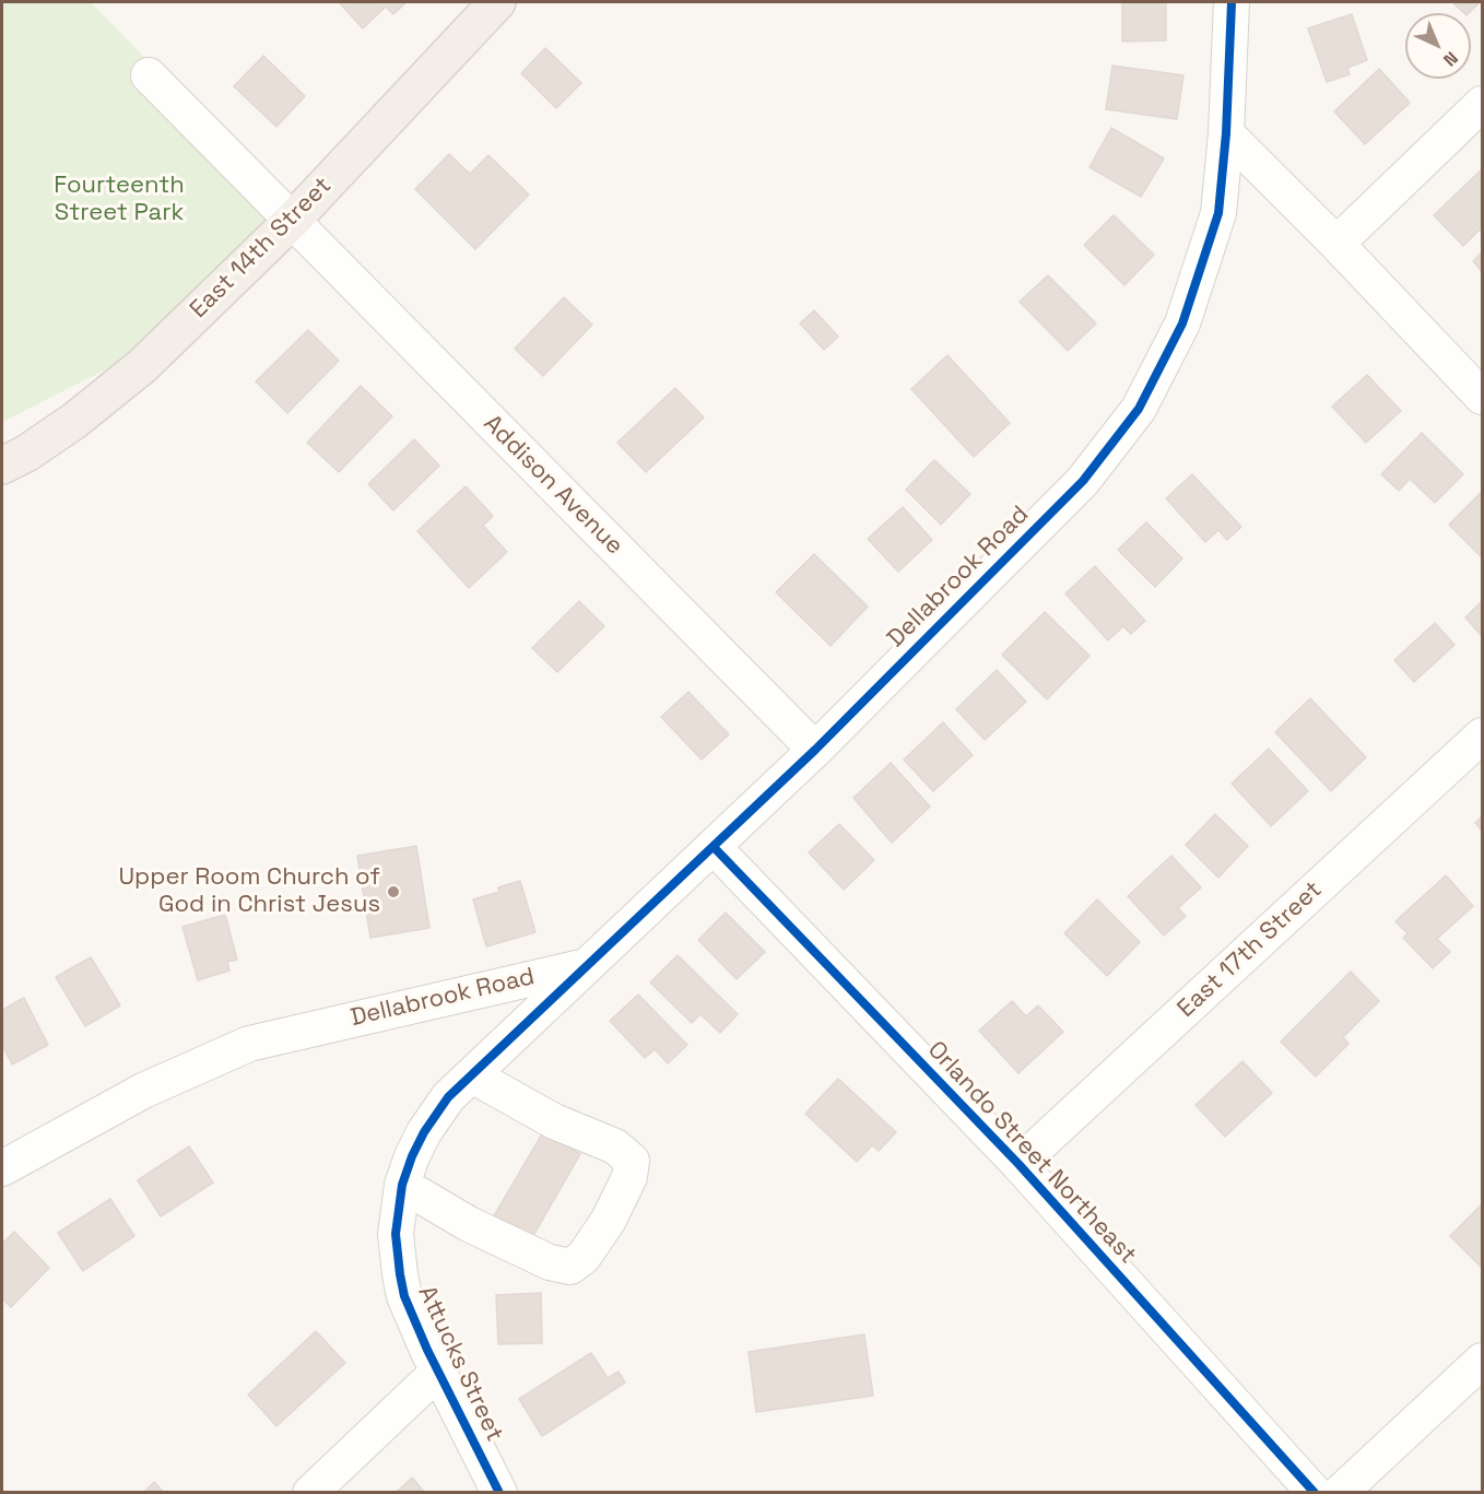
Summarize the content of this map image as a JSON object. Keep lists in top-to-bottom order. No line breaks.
{"streets":{"main road":["East 14th Street"],"street":["Addison Avenue","Dellabrook Road","East 17th Street","Orlando Street Northeast","Attucks Street"]},"crossings":[["East 14th Street","Addison Avenue"],["Addison Avenue","Dellabrook Road"],["Dellabrook Road","Orlando Street Northeast"],["Dellabrook Road","Attucks Street"],["East 17th Street","Orlando Street Northeast"]],"parks":["Fourteenth Street Park"],"places":["Upper Room Church of God in Christ Jesus"],"north":"bottom right"}
